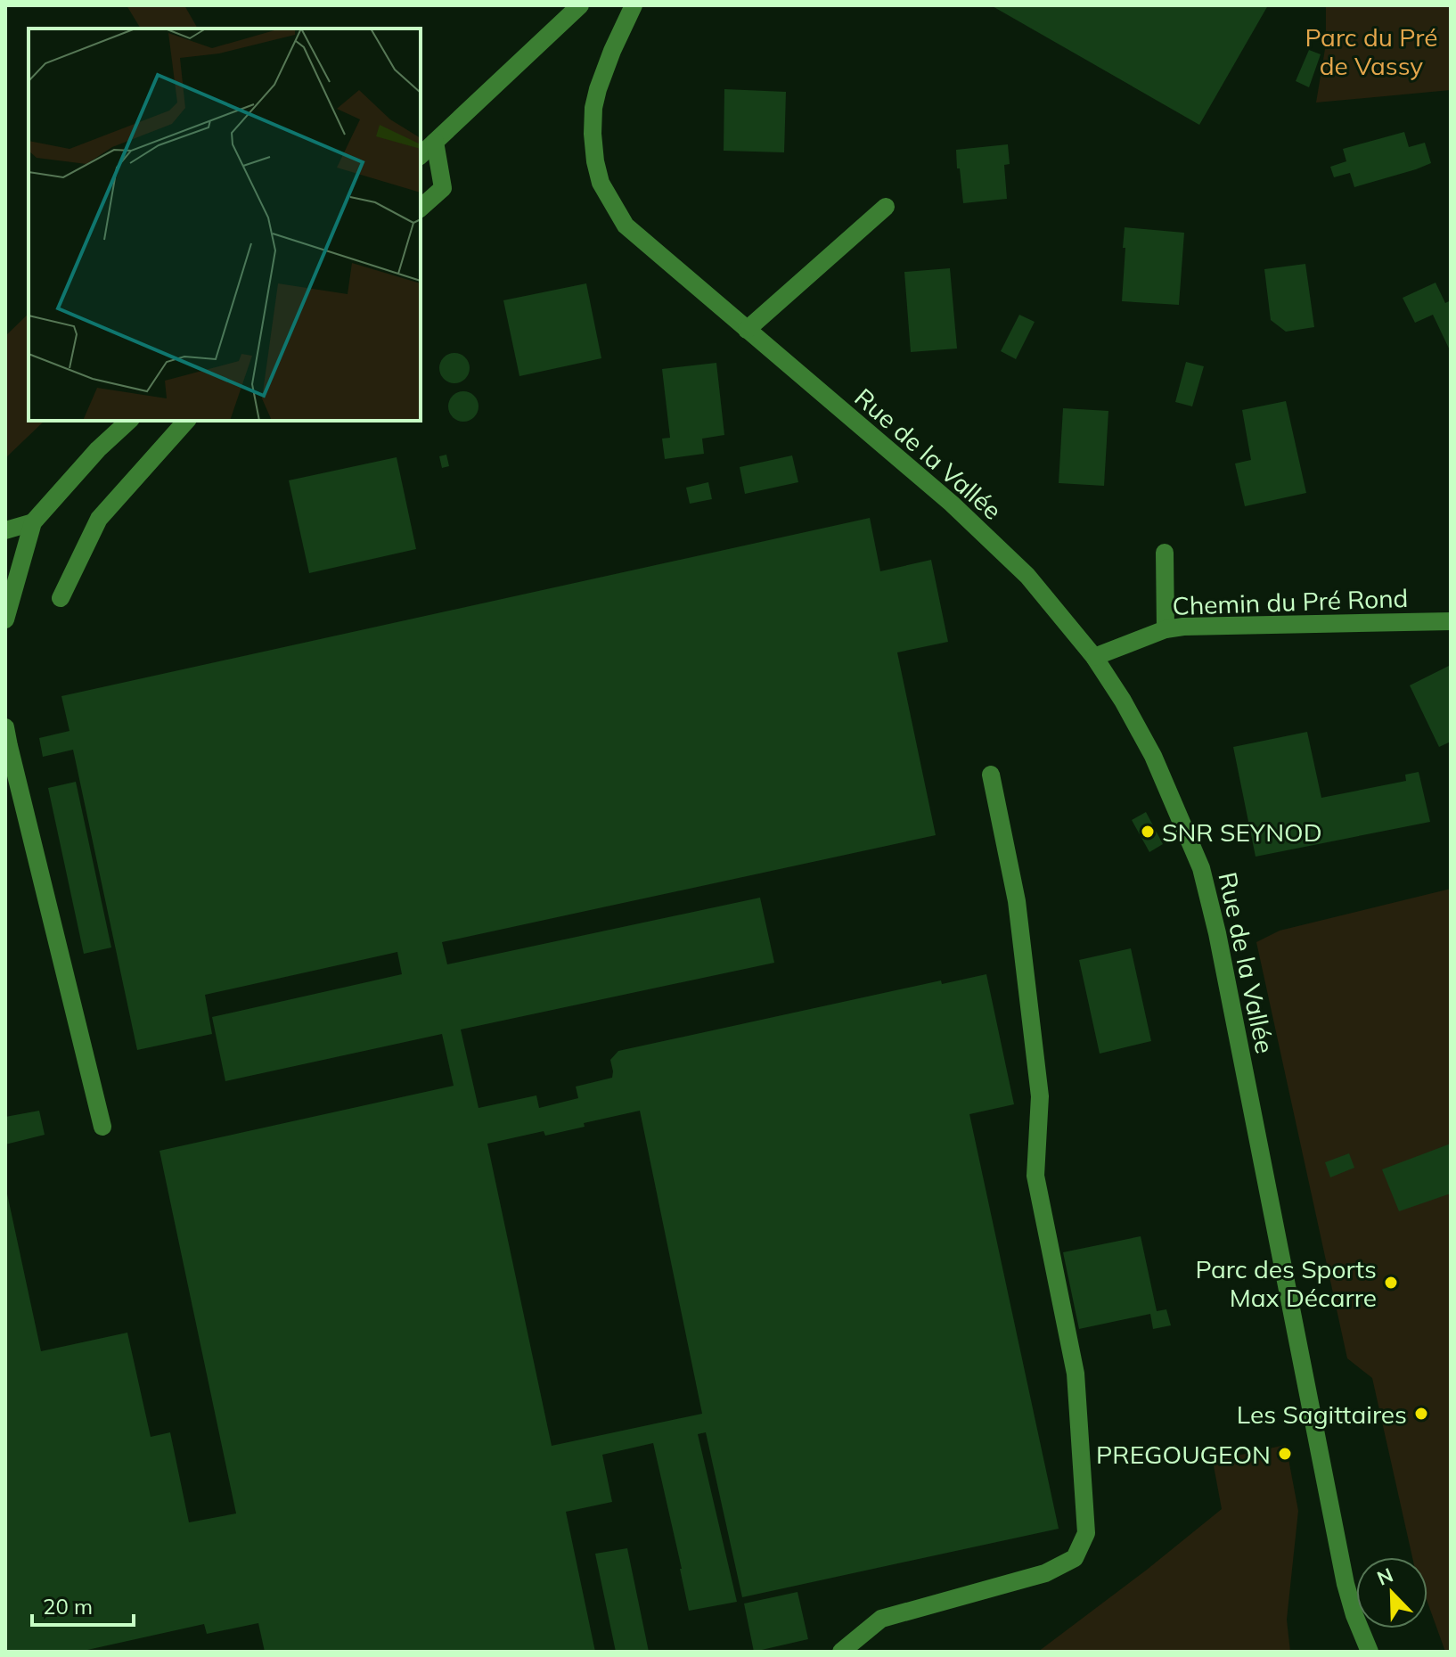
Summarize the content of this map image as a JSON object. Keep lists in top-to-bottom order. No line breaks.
{"streets":{"street":["Rue de la Vallée","Chemin du Pré Rond"]},"crossings":[["Rue de la Vallée","Chemin du Pré Rond"]],"parks":["Parc du Pré de Vassy"],"places":["SNR SEYNOD","Parc des Sports Max Décarre","Les Sagittaires","PREGOUGEON"],"scale_bar":"20 m","north":"top left"}
